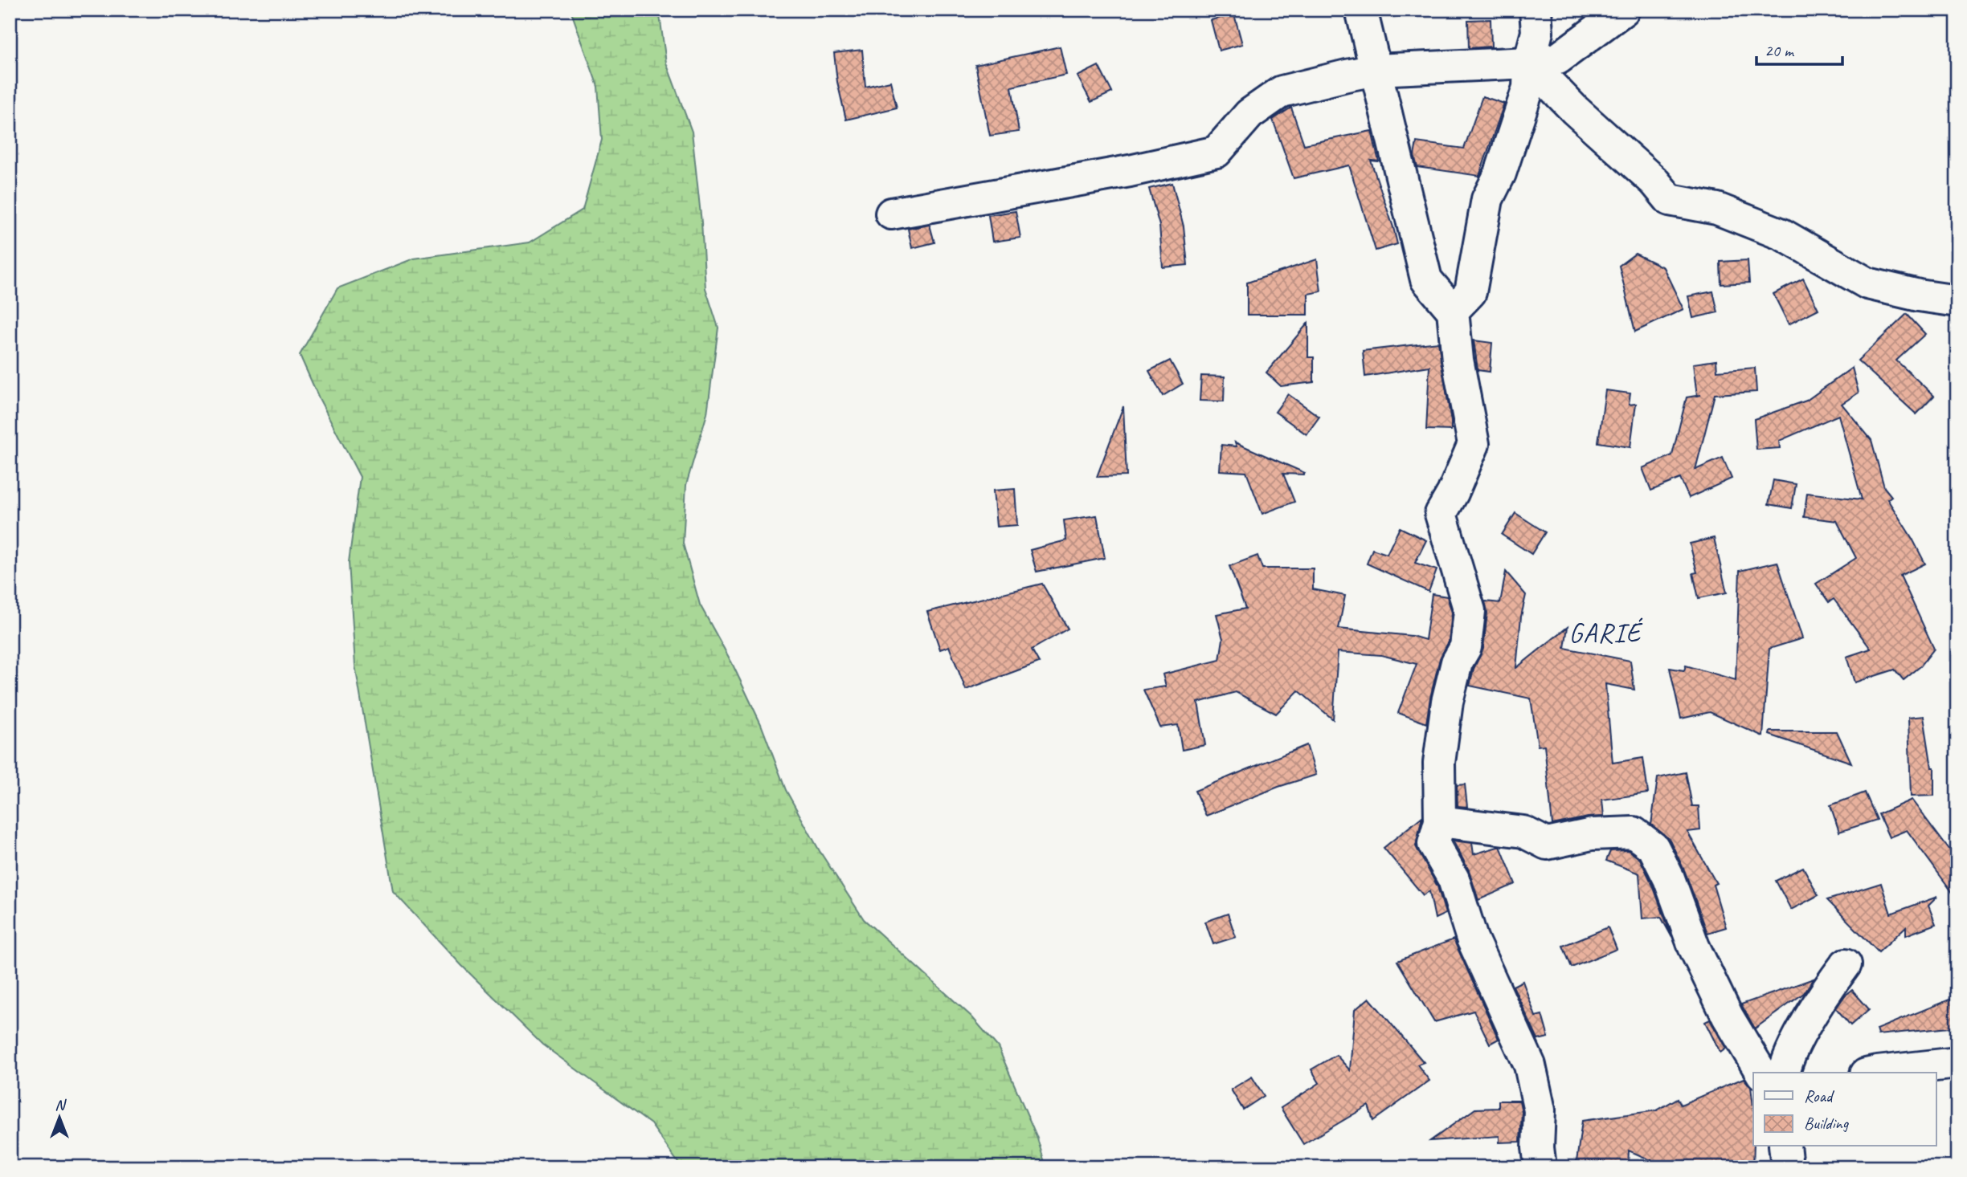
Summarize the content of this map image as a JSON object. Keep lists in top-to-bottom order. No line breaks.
{"districts":["GARIÉ"],"legend":["Road","Building"],"scale_bar":"20 m","north":"top"}
